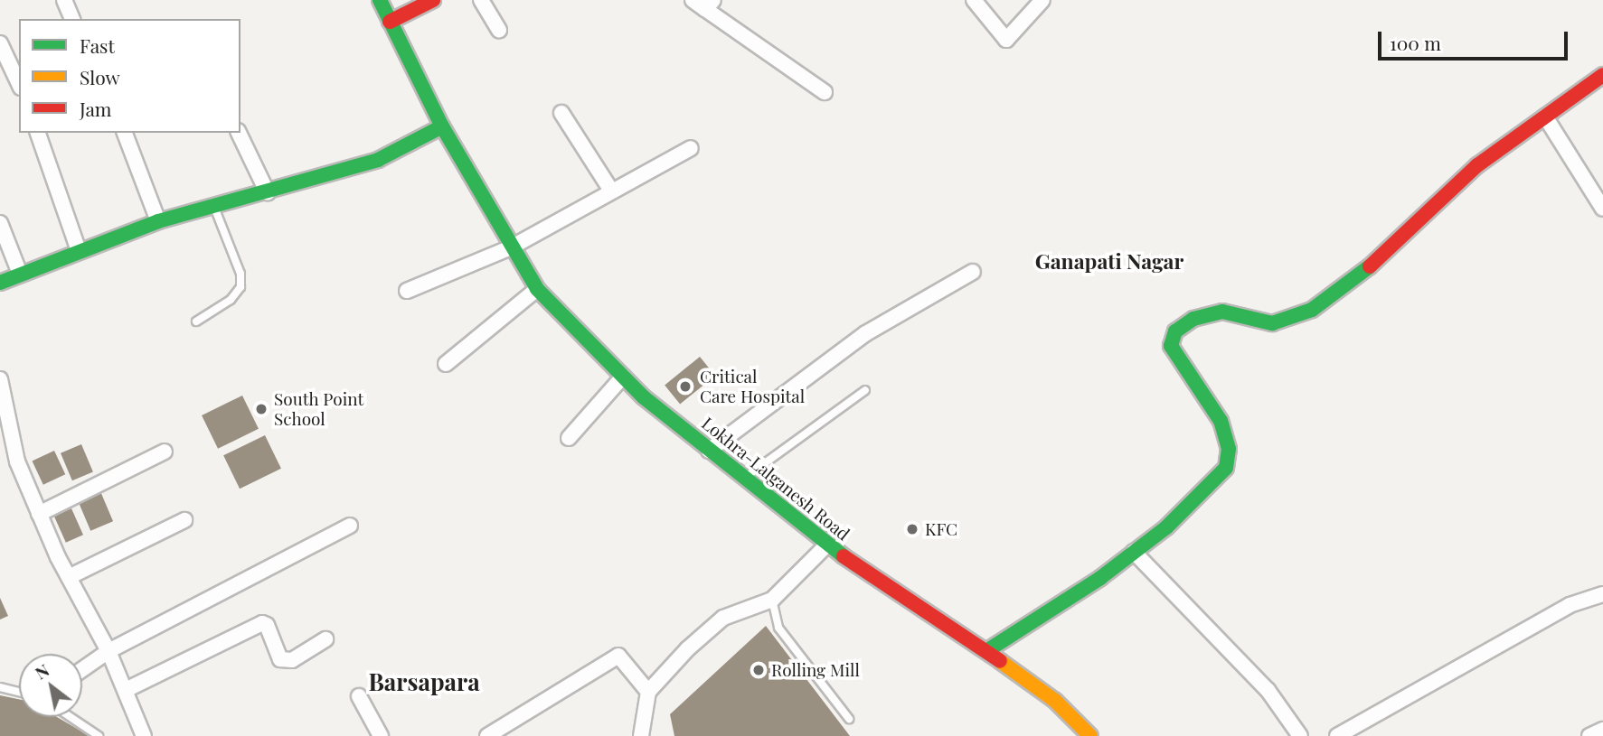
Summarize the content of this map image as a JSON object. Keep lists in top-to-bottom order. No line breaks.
{"streets":{"street":["Lokhra-Lalganesh Road"]},"districts":["Ganapati Nagar","Barsapara"],"places":["Critical Care Hospital","South Point School","KFC","Rolling Mill"],"legend":["Fast","Slow","Jam"],"scale_bar":"100 m","north":"top left"}
